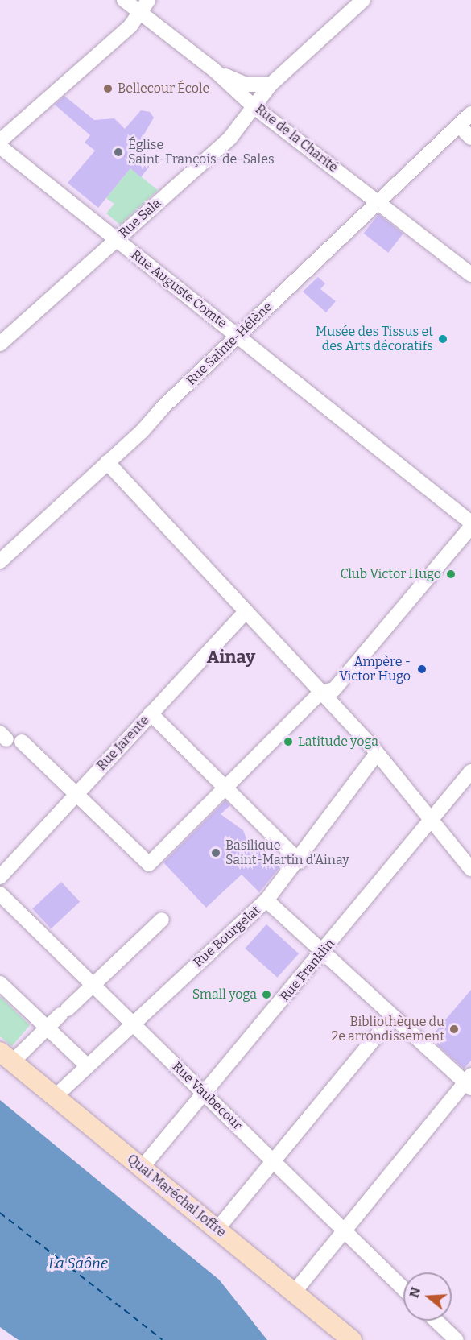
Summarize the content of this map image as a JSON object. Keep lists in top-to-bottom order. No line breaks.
{"streets":{"main road":["Quai Maréchal Joffre"],"street":["Rue de la Charité","Rue Sala","Rue Auguste Comte","Rue Sainte-Hélène","Rue Jarente","Rue Bourgelat","Rue Franklin","Rue Vaubecour"]},"crossings":[["Rue de la Charité","Rue Sala"],["Rue de la Charité","Rue Sainte-Hélène"],["Rue Sala","Rue Auguste Comte"],["Rue Auguste Comte","Rue Sainte-Hélène"],["Rue Bourgelat","Rue Vaubecour"],["Rue Bourgelat","Quai Maréchal Joffre"],["Rue Franklin","Rue Vaubecour"],["Rue Franklin","Quai Maréchal Joffre"]],"districts":["Ainay"],"water":["La Saône"],"places":["Bellecour École","Église Saint-François-de-Sales","Musée des Tissus et des Arts décoratifs","Club Victor Hugo","Ampère - Victor Hugo","Latitude yoga","Basilique Saint-Martin d'Ainay","Small yoga","Bibliothèque du 2e arrondissement"],"north":"left"}
